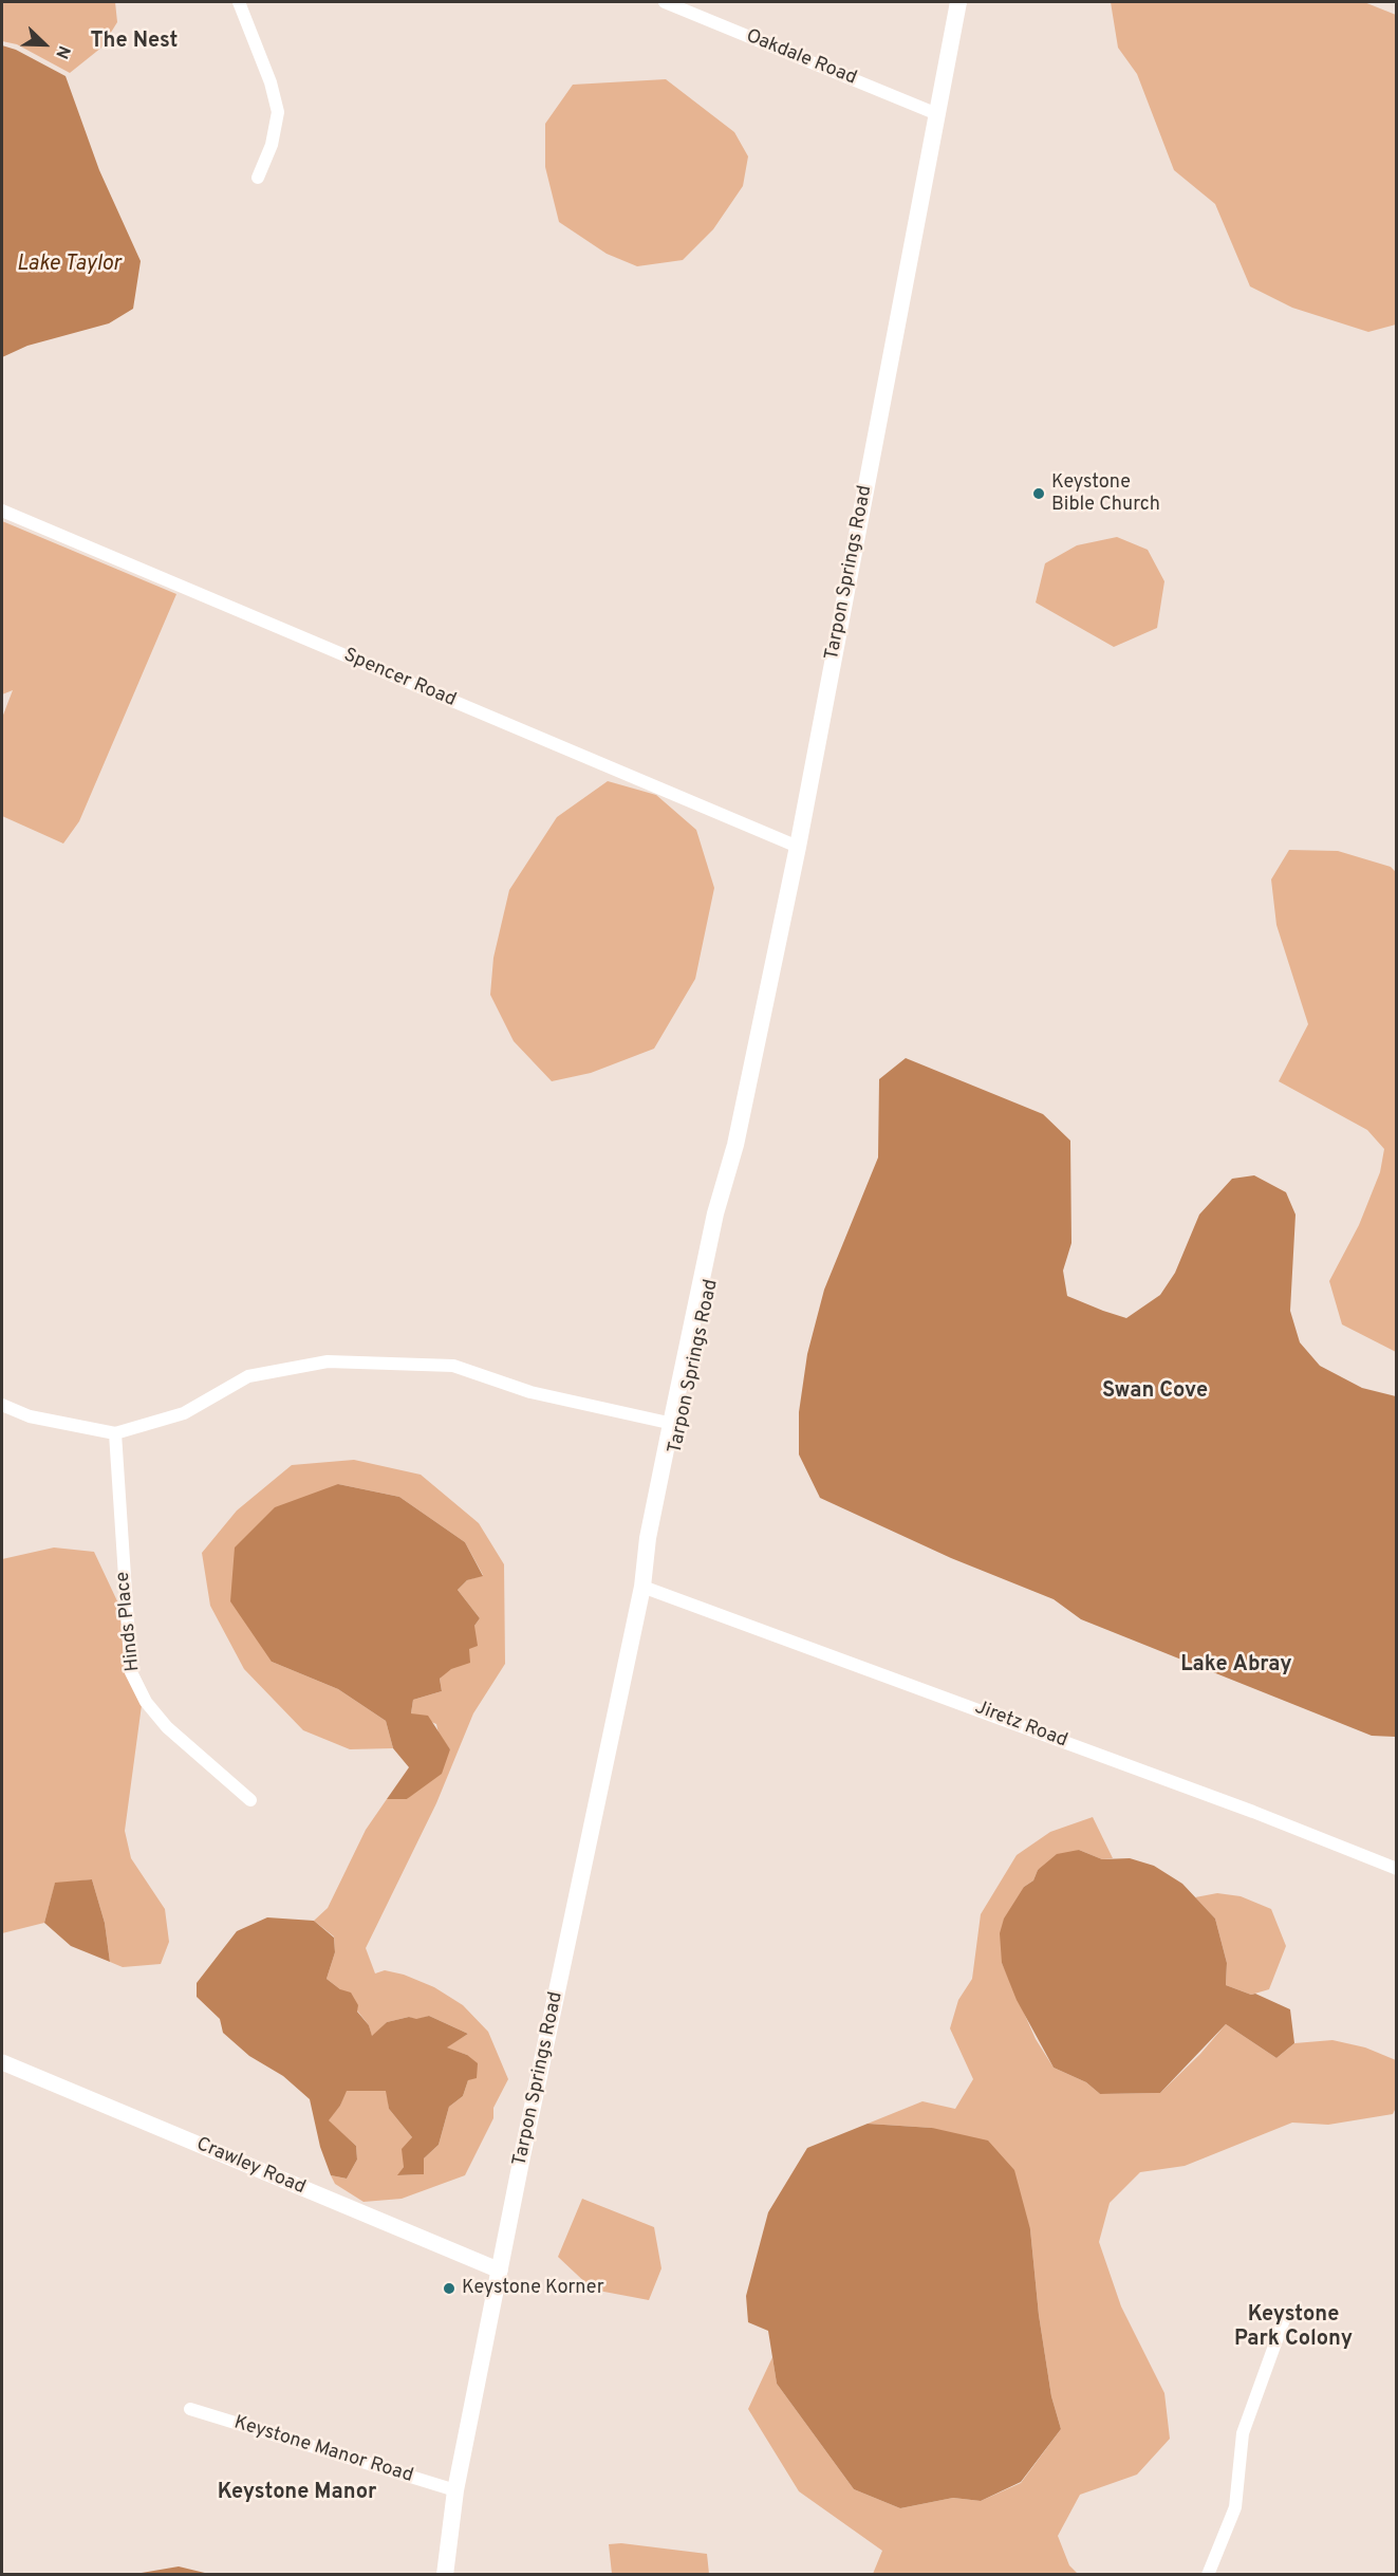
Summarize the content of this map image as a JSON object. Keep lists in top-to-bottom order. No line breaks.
{"streets":{"main road":["Tarpon Springs Road"],"street":["Oakdale Road","Spencer Road","Hinds Place","Jiretz Road","Crawley Road","Keystone Manor Road"]},"crossings":[["Oakdale Road","Tarpon Springs Road"],["Tarpon Springs Road","Spencer Road"],["Tarpon Springs Road","Jiretz Road"],["Tarpon Springs Road","Crawley Road"],["Tarpon Springs Road","Keystone Manor Road"]],"districts":["The Nest","Swan Cove","Lake Abray","Keystone Park Colony","Keystone Manor"],"water":["Lake Taylor"],"places":["Keystone Bible Church","Keystone Korner"],"north":"bottom right"}
